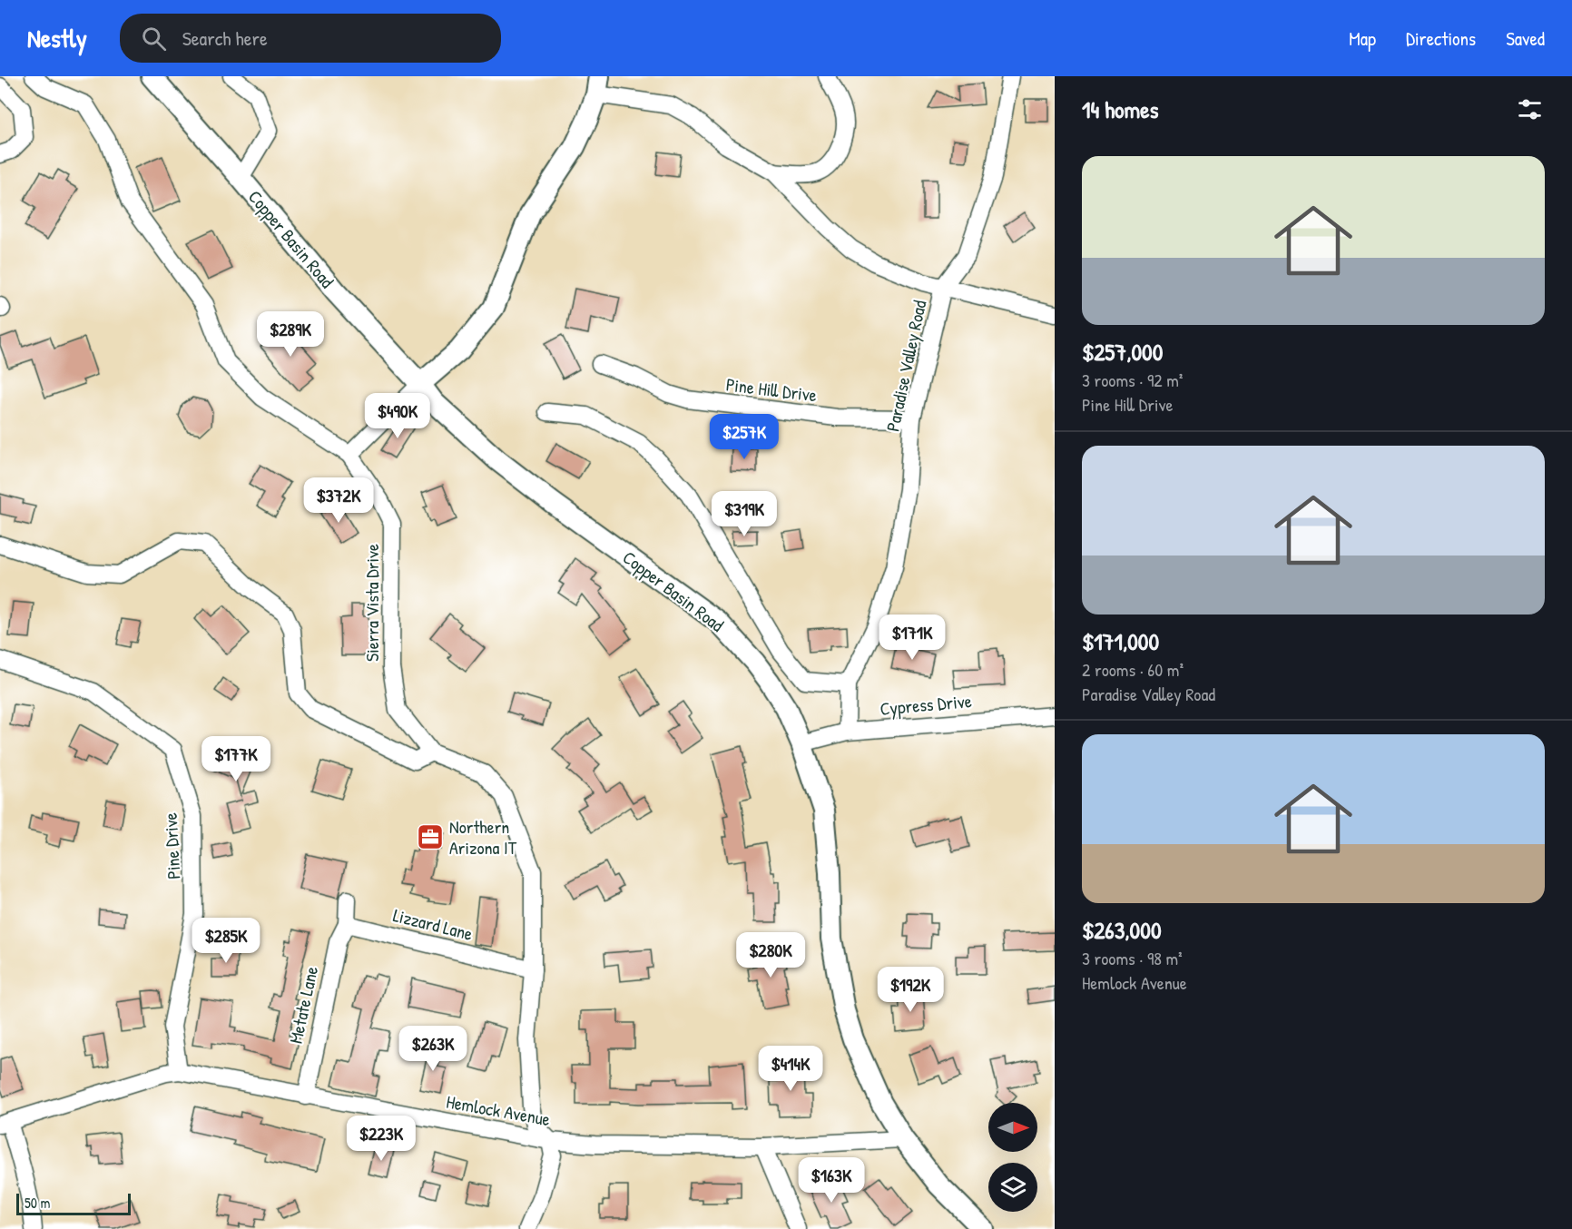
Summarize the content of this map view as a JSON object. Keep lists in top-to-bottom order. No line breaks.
{"streets":{"street":["Copper Basin Road","Paradise Valley Road","Pine Hill Drive","Sierra Vista Drive","Cypress Drive","Pine Drive","Lizzard Lane","Metate Lane","Hemlock Avenue"]},"crossings":[["Copper Basin Road","Cypress Drive"],["Copper Basin Road","Hemlock Avenue"],["Paradise Valley Road","Pine Hill Drive"],["Paradise Valley Road","Cypress Drive"],["Sierra Vista Drive","Lizzard Lane"],["Sierra Vista Drive","Hemlock Avenue"],["Pine Drive","Hemlock Avenue"],["Lizzard Lane","Metate Lane"],["Metate Lane","Hemlock Avenue"]],"places":{"office":["Northern Arizona IT"]},"scale_bar":"50 m","north":"right","page":{"header":"Nestly","search":"Search here","nav":["Map","Directions","Saved"],"heading":"14 homes","list":[{"name":"$257,000","note":"3 rooms · 92 m² · Pine Hill Drive"},{"name":"$171,000","note":"2 rooms · 60 m² · Paradise Valley Road"},{"name":"$263,000","note":"3 rooms · 98 m² · Hemlock Avenue"}],"price":["$289K","$490K","$257K","$372K","$319K","$171K","$177K","$285K","$280K","$192K","$263K","$414K","$223K","$163K"],"scale":"50 m"}}
